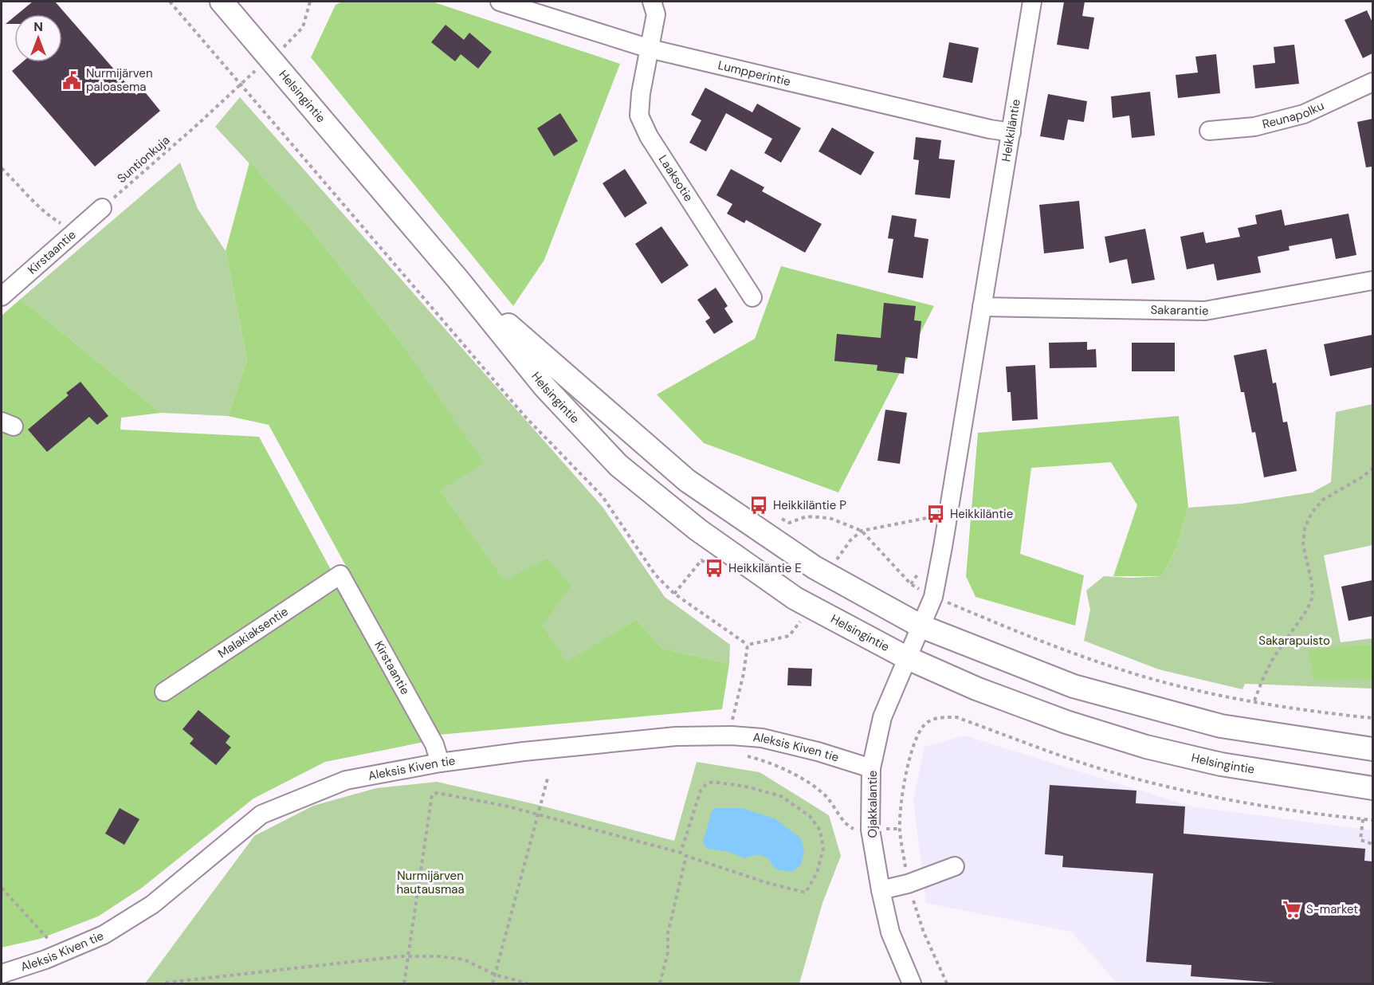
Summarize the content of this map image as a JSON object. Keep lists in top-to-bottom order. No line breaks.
{"streets":{"main road":["Helsingintie"],"street":["Lumpperintie","Reunapolku","Heikkiläntie","Laaksotie","Kirstaantie","Sakarantie","Malakiaksentie","Aleksis Kiven tie","Ojakkalantie"],"path":["Suntionkuja"]},"crossings":[["Lumpperintie","Heikkiläntie"],["Lumpperintie","Laaksotie"],["Helsingintie","Heikkiläntie"],["Helsingintie","Ojakkalantie"],["Heikkiläntie","Sakarantie"],["Heikkiläntie","Ojakkalantie"],["Suntionkuja","Kirstaantie"],["Kirstaantie","Malakiaksentie"],["Kirstaantie","Aleksis Kiven tie"],["Aleksis Kiven tie","Ojakkalantie"]],"parks":["Sakarapuisto","Nurmijärven hautausmaa"],"places":{"public building":["Nurmijärven paloasema"],"bus stop":["Heikkiläntie P","Heikkiläntie","Heikkiläntie E"],"supermarket":["S-market"]},"north":"top"}
